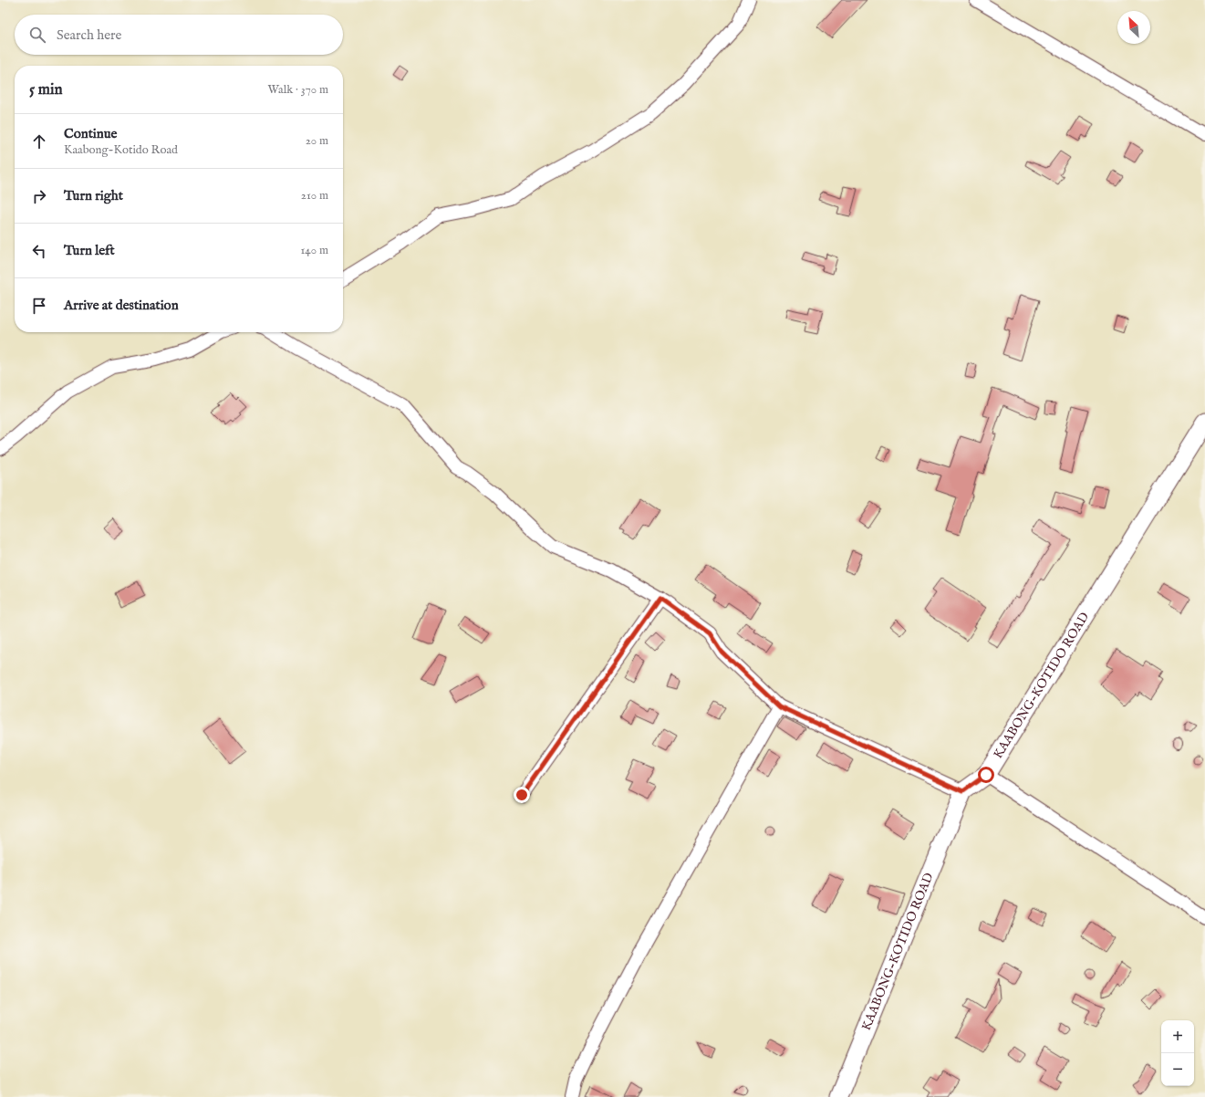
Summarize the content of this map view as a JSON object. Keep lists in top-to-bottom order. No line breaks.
{"streets":{"main road":["KAABONG-KOTIDO ROAD"]},"north":"top left","page":{"search":"Search here","heading":["5 min","Walk · 370 m"],"list":[["Continue","Kaabong-Kotido Road","20 m"],["Turn right","210 m"],["Turn left","140 m"],"Arrive at destination"],"map_buttons":["+","−"]}}
